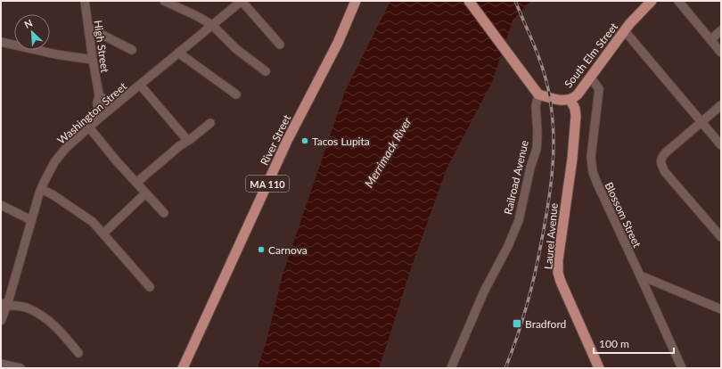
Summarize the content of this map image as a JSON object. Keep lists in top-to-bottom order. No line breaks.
{"streets":{"main road":["South Elm Street","River Street","MA 110","Laurel Avenue"],"street":["High Street","Washington Street","Railroad Avenue","Blossom Street"]},"crossings":[["High Street","Washington Street"],["South Elm Street","Railroad Avenue"],["South Elm Street","Blossom Street"],["South Elm Street","Laurel Avenue"]],"water":["Merrimack River"],"places":{"other":["Tacos Lupita","Carnova"],"transit":["Bradford"]},"scale_bar":"100 m","north":"top left"}
